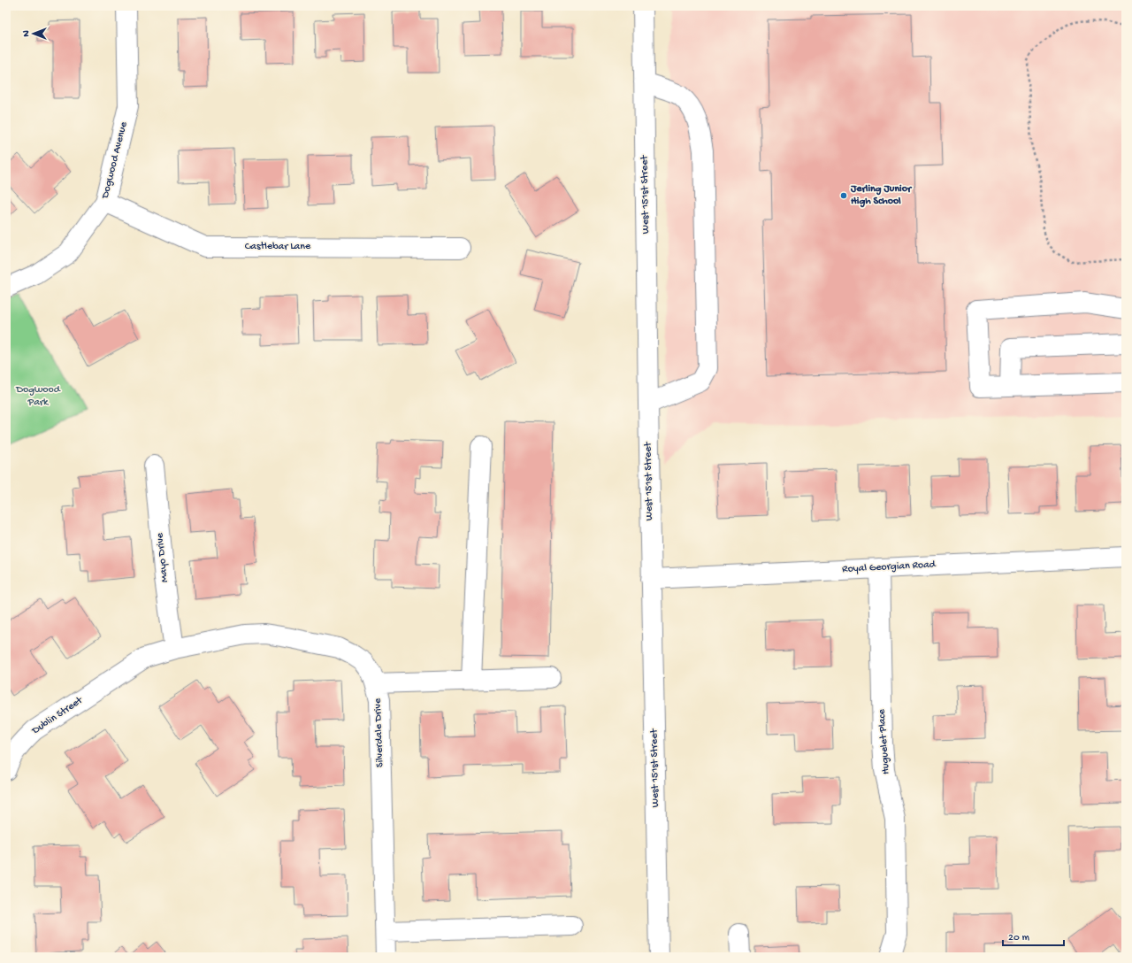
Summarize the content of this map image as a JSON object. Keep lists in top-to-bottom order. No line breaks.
{"streets":{"street":["Dogwood Avenue","West 151st Street","Castlebar Lane","Mayo Drive","Royal Georgian Road","Dublin Street","Silverdale Drive","Huguelet Place"]},"crossings":[["Dogwood Avenue","Castlebar Lane"],["West 151st Street","Royal Georgian Road"],["Mayo Drive","Silverdale Drive"],["Royal Georgian Road","Huguelet Place"],["Dublin Street","Silverdale Drive"]],"parks":["Dogwood Park"],"places":["Jerling Junior High School"],"scale_bar":"20 m","north":"left"}
